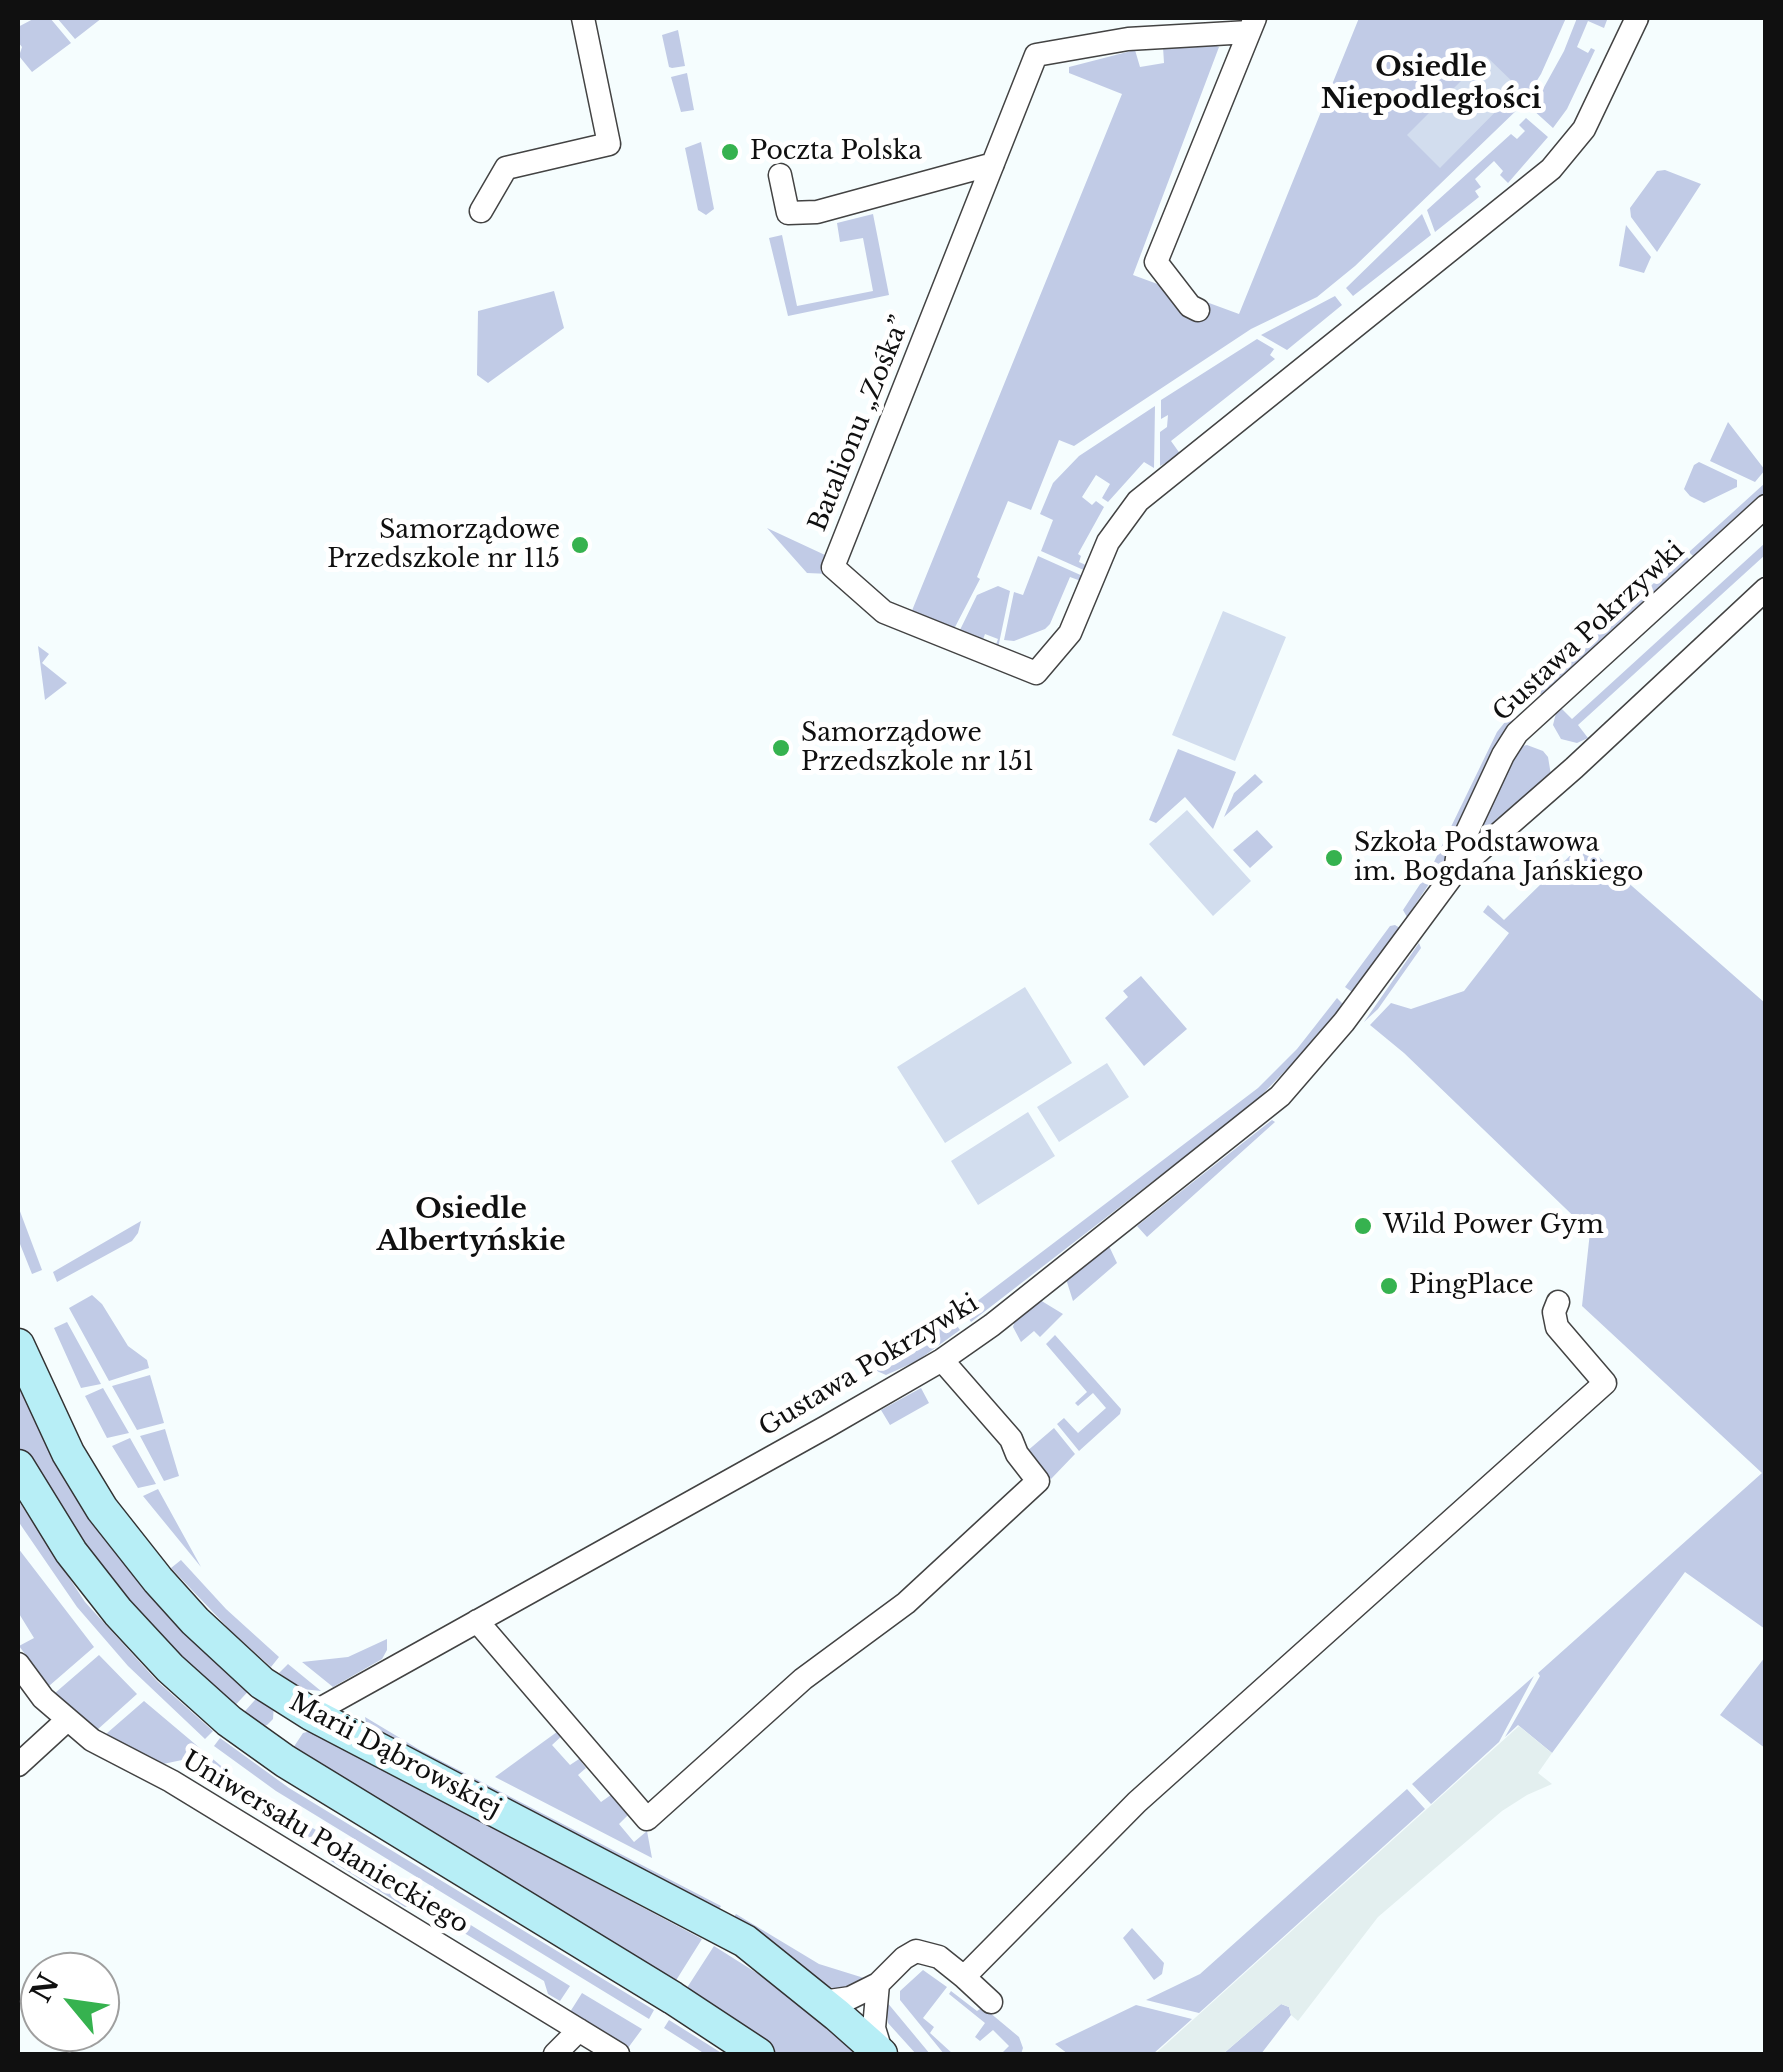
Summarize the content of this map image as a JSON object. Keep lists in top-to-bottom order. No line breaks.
{"streets":{"street":["Batalionu „Zośka”","Gustawa Pokrzywki","Marii Dąbrowskiej","Uniwersału Połanieckiego"]},"crossings":[["Gustawa Pokrzywki","Marii Dąbrowskiej"]],"districts":["Osiedle Niepodległości","Osiedle Albertyńskie"],"places":["Poczta Polska","Samorządowe Przedszkole nr 115","Samorządowe Przedszkole nr 151","Szkoła Podstawowa im. Bogdana Jańskiego","Wild Power Gym","PingPlace"],"north":"top left"}
